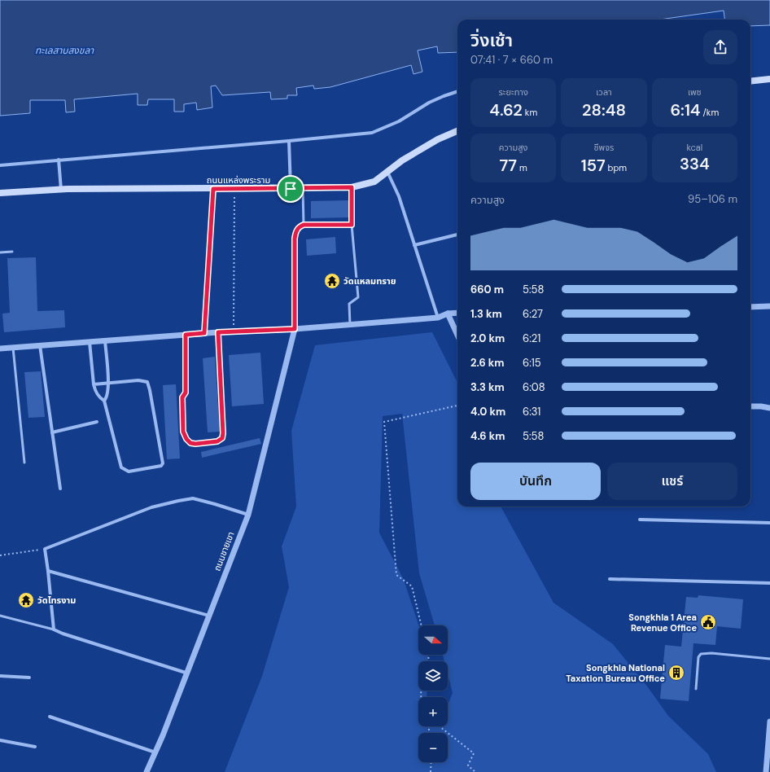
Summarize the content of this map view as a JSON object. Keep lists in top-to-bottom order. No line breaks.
{"streets":{"main road":["ถนนแหล่งพระราม"],"street":["ถนนชายเขา"]},"water":["ทะเลสาบสงขลา"],"places":{"temple":["วัดแหลมทราย","วัดไทรงาม"],"public building":["Songkhla 1 Area Revenue Office"],"building":["Songkhla National Taxation Bureau Office"]},"north":"right","page":{"heading":["วิ่งเช้า","07:41 · 7 × 660 m"],"stats":[["ระยะทาง","4.62 km"],["เวลา","28:48"],["เพซ","6:14 /km"],["ความสูง","77 m"],["ชีพจร","157 bpm"],["kcal","334"]],"chart":["ความสูง","95–106 m"],"list":[{"name":"660 m","note":"5:58"},{"name":"1.3 km","note":"6:27"},{"name":"2.0 km","note":"6:21"},{"name":"2.6 km","note":"6:15"},{"name":"3.3 km","note":"6:08"},{"name":"4.0 km","note":"6:31"},{"name":"4.6 km","note":"5:58"}],"buttons":["บันทึก","แชร์"],"map_buttons":["+","−"]}}
